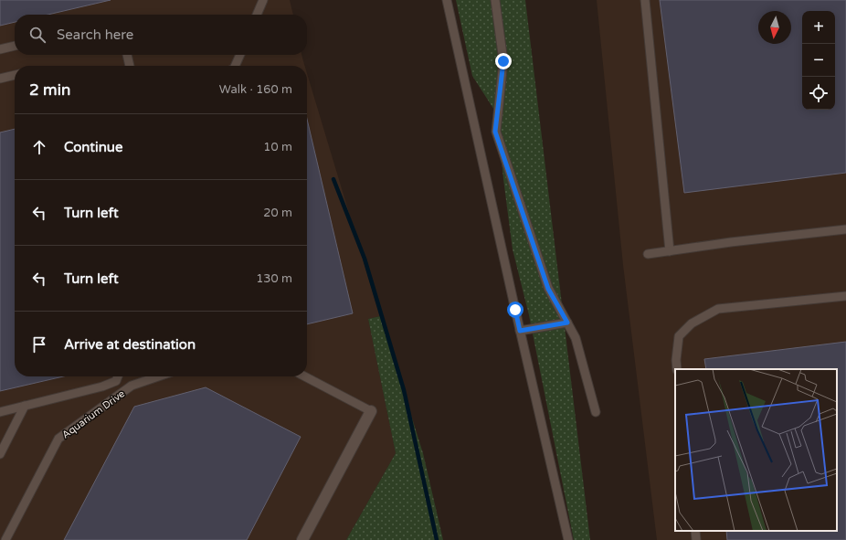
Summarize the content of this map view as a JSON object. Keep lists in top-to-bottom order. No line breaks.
{"streets":{"lane":["Aquarium Drive"]},"north":"bottom","page":{"map_buttons":["+","−"],"search":"Search here","heading":["2 min","Walk · 160 m"],"list":[["Continue","10 m"],["Turn left","20 m"],["Turn left","130 m"],"Arrive at destination"]}}
